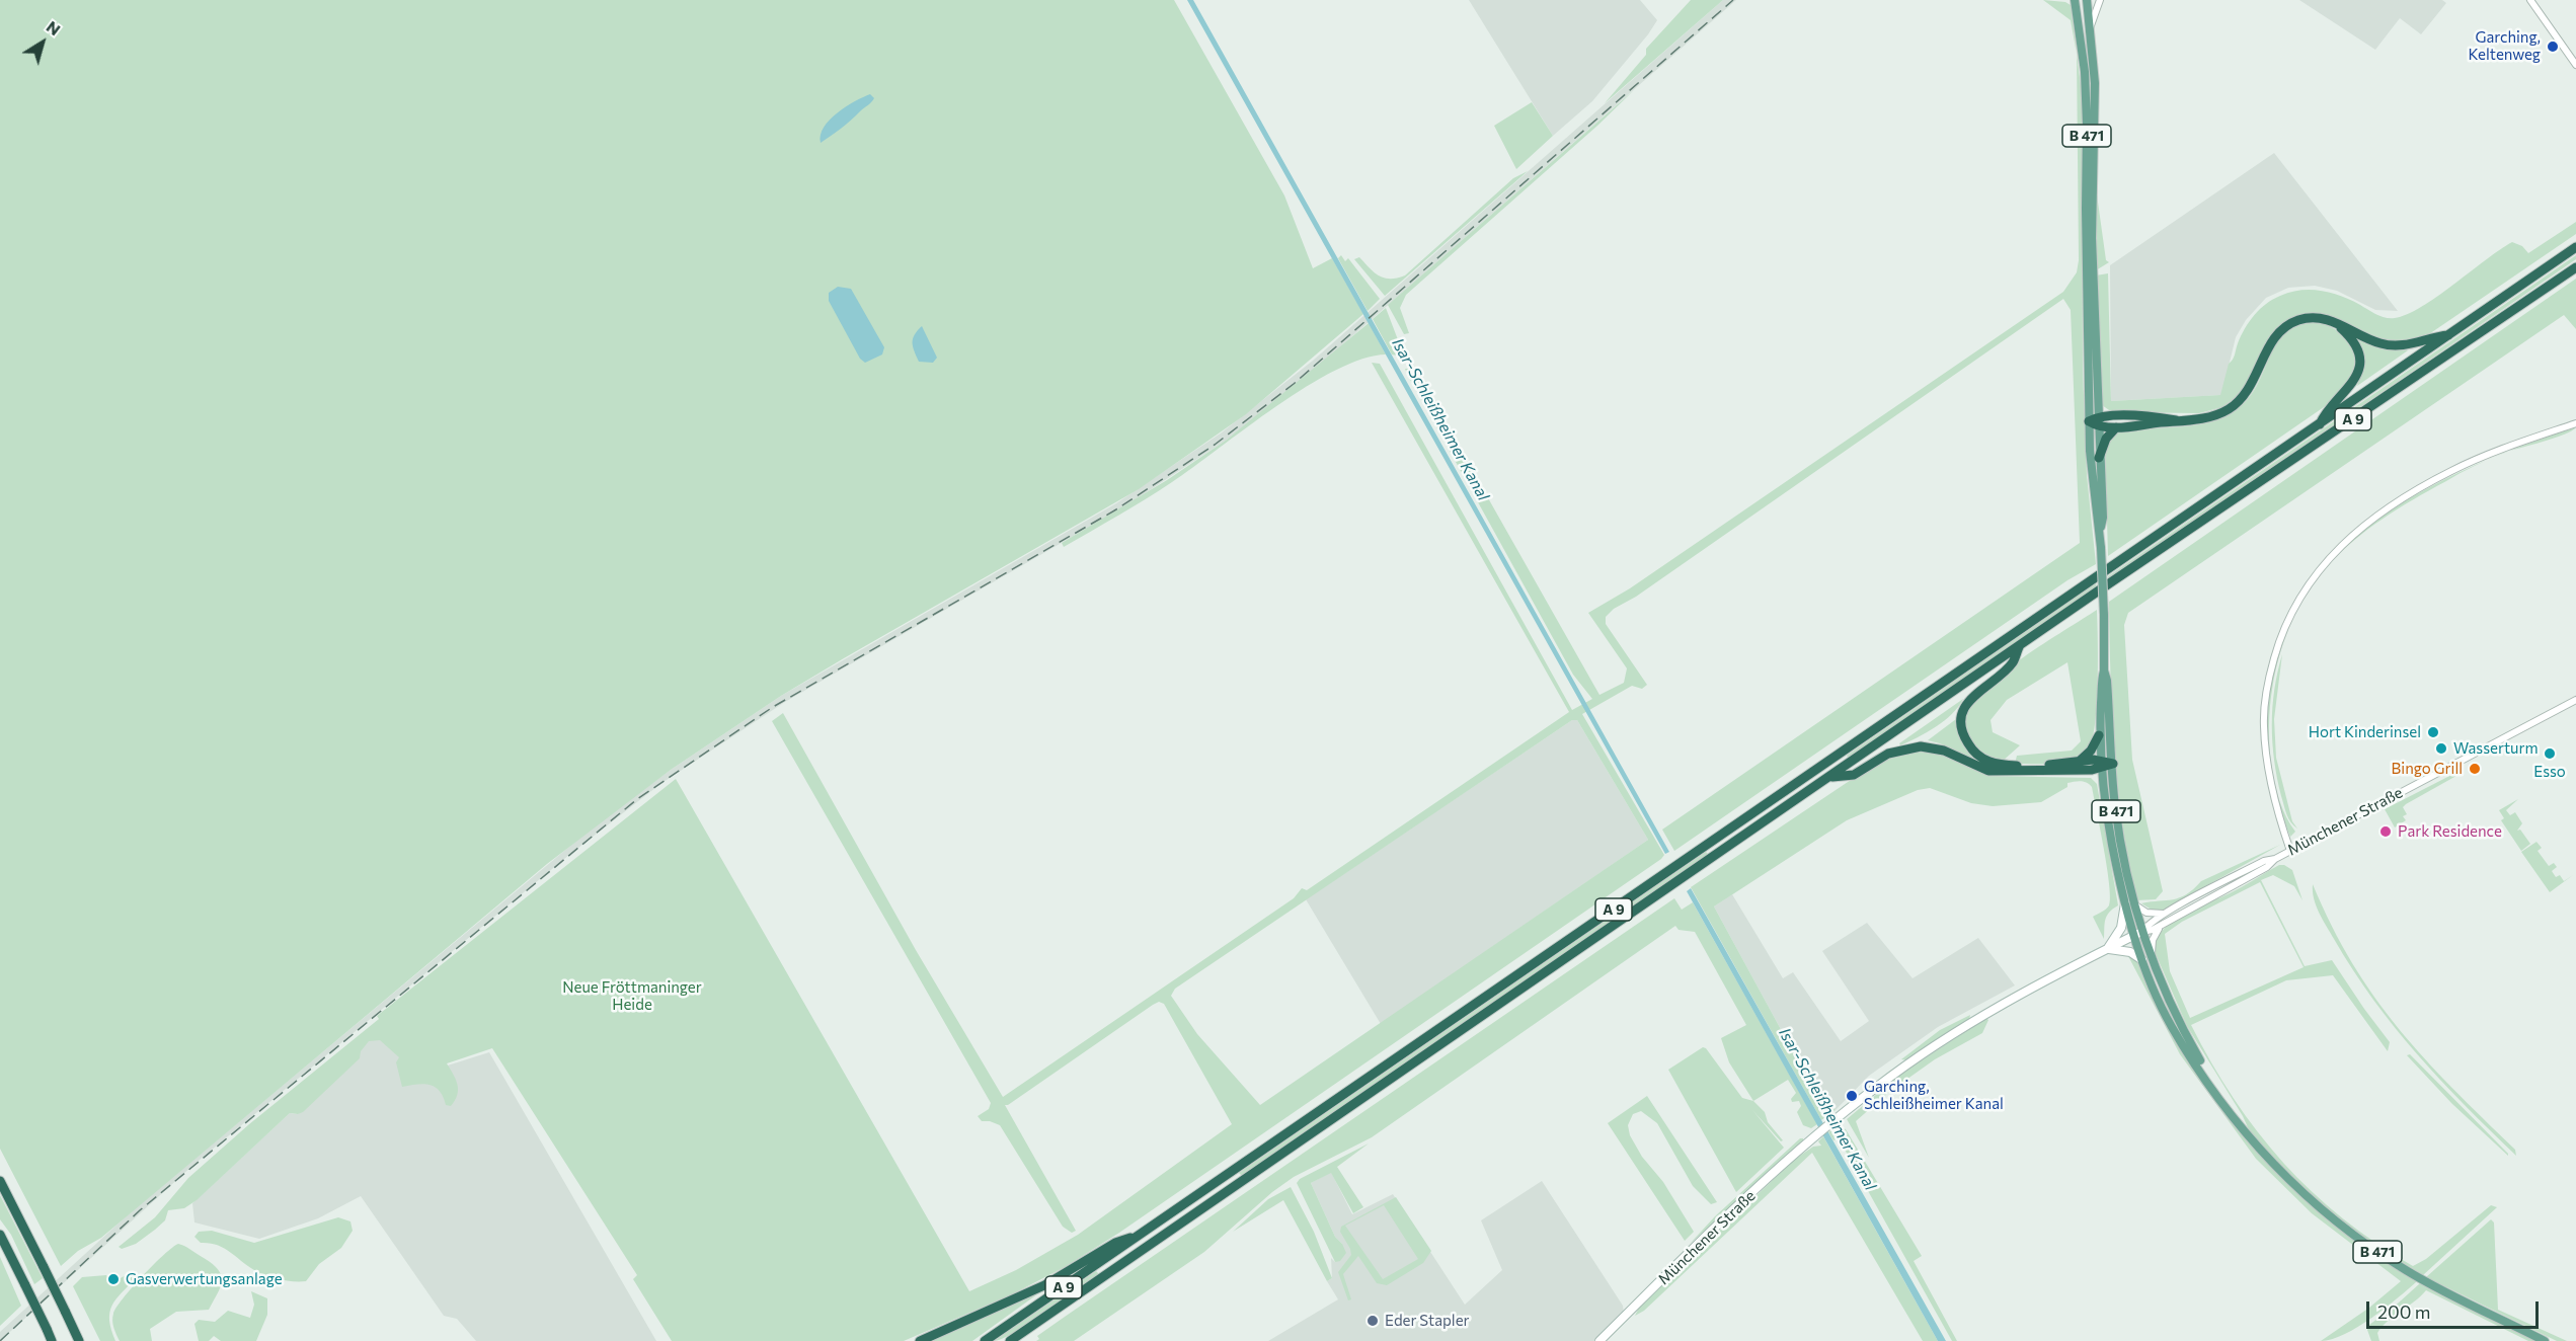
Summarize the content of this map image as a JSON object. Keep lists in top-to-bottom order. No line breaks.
{"streets":{"highway":["A 9"],"main road":["B 471","Münchener Straße"]},"crossings":[["B 471","Münchener Straße"]],"water":["Isar-Schleißheimer Kanal"],"parks":["Neue Fröttmaninger Heide"],"places":["Garching, Keltenweg","Hort Kinderinsel","Wasserturm","Esso","Bingo Grill","Park Residence","Garching, Schleißheimer Kanal","Gasverwertungsanlage","Eder Stapler"],"scale_bar":"200 m","north":"top right"}
